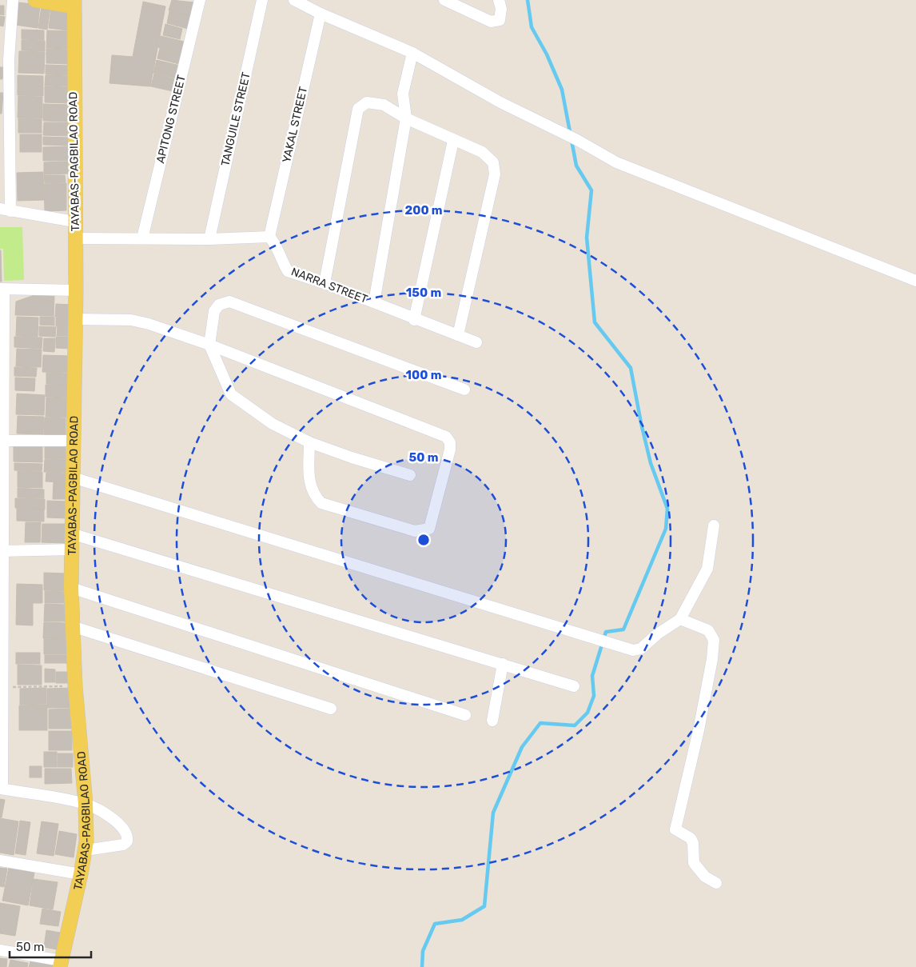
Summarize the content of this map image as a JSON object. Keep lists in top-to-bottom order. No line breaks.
{"streets":{"main road":["TAYABAS-PAGBILAO ROAD"],"street":["APITONG STREET","TANGUILE STREET","YAKAL STREET","NARRA STREET"]},"crossings":[["YAKAL STREET","NARRA STREET"]],"scale_bar":"50 m","rings":["200 m","150 m","100 m","50 m"]}
